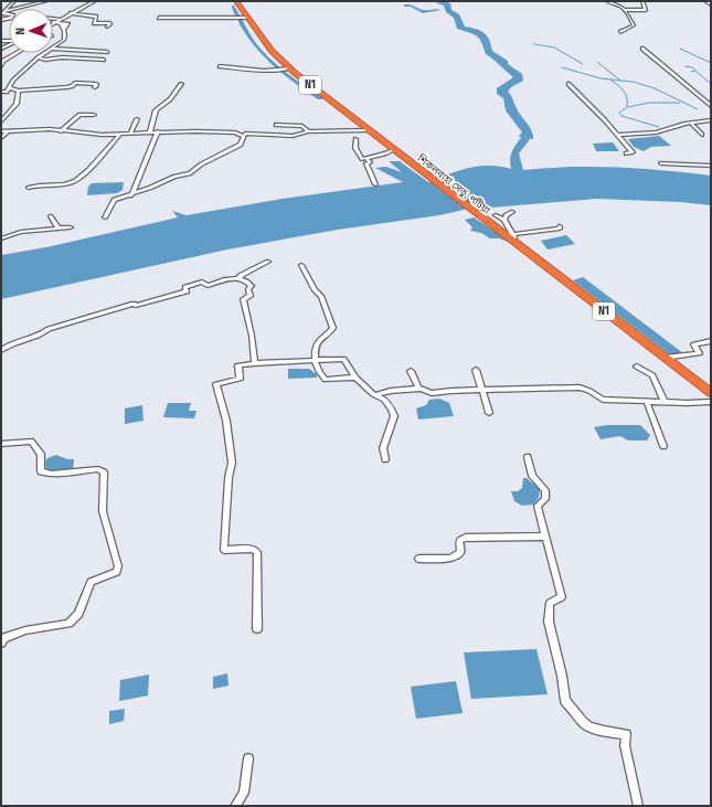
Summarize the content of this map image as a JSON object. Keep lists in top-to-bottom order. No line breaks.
{"streets":{"highway":["N1","শিকলবাহা সেতু, পটিয়া"]},"crossings":[["N1","শিকলবাহা সেতু, পটিয়া"]],"north":"left"}
